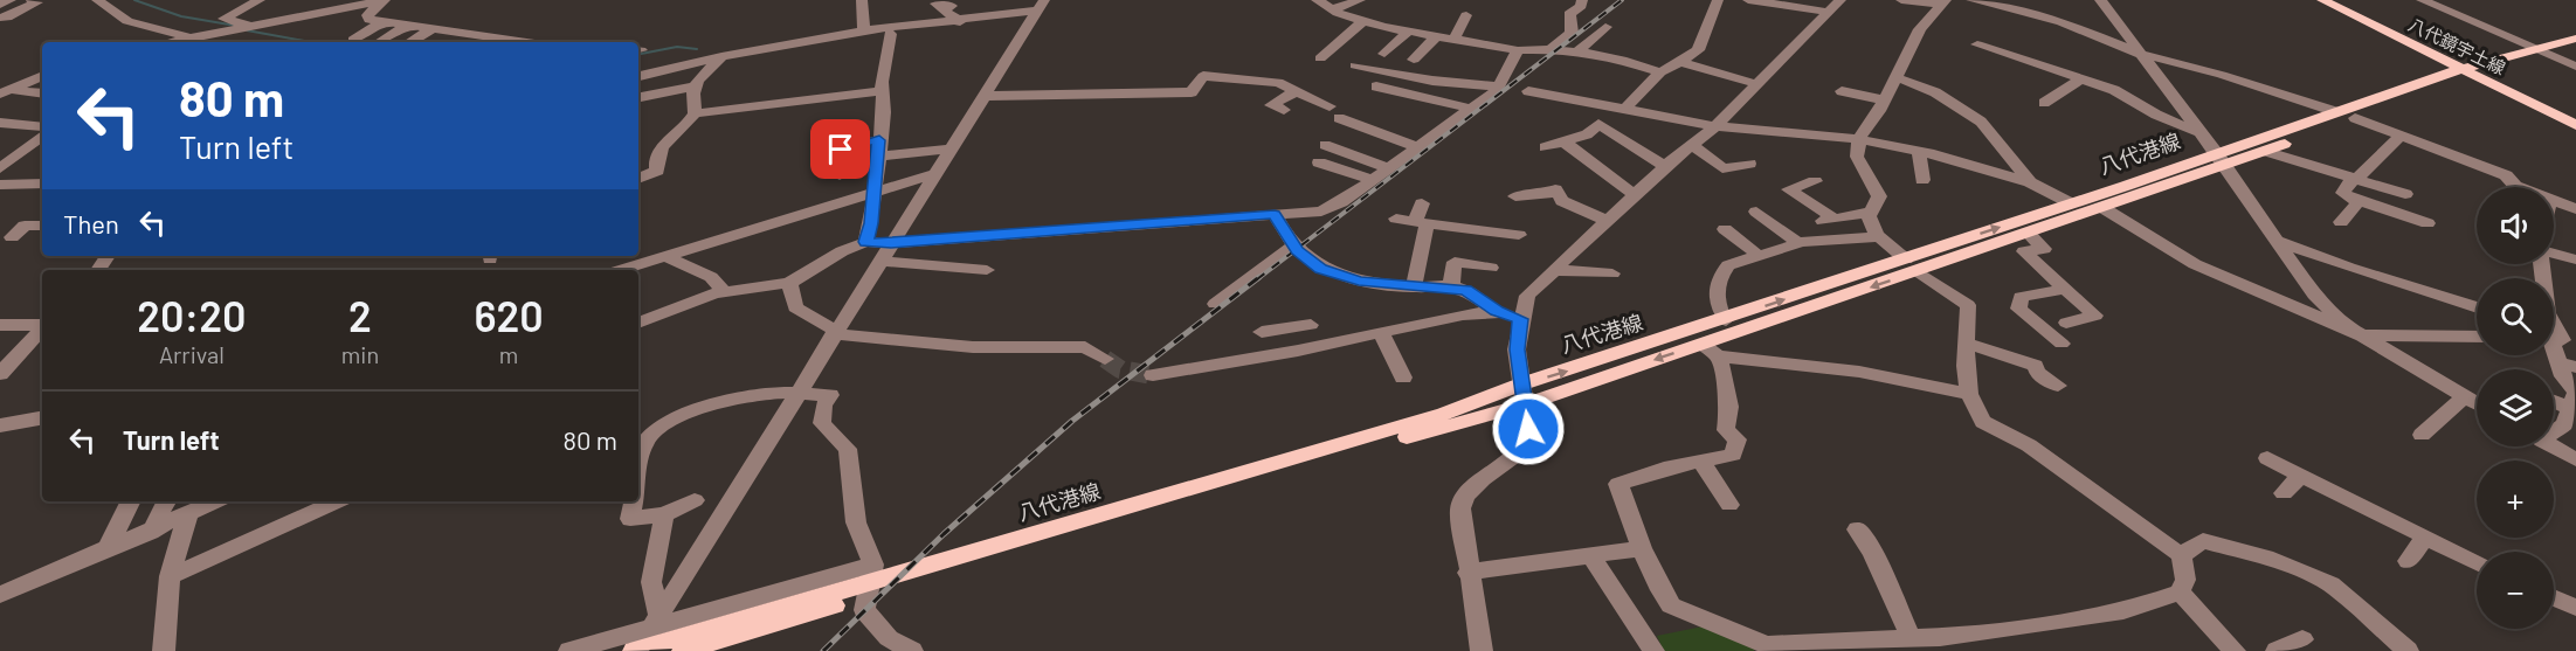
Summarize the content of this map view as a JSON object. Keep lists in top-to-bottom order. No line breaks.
{"streets":{"main road":["八代鏡宇土線","八代港線"]},"crossings":[["八代鏡宇土線","八代港線"]],"page":{"turn":["80 m","Turn left"],"map_buttons":["+","−"],"then":"Then","eta":["20:20","Arrival","2","min","620","m"],"list":[{"name":"Turn left","value":"80 m"}]}}
